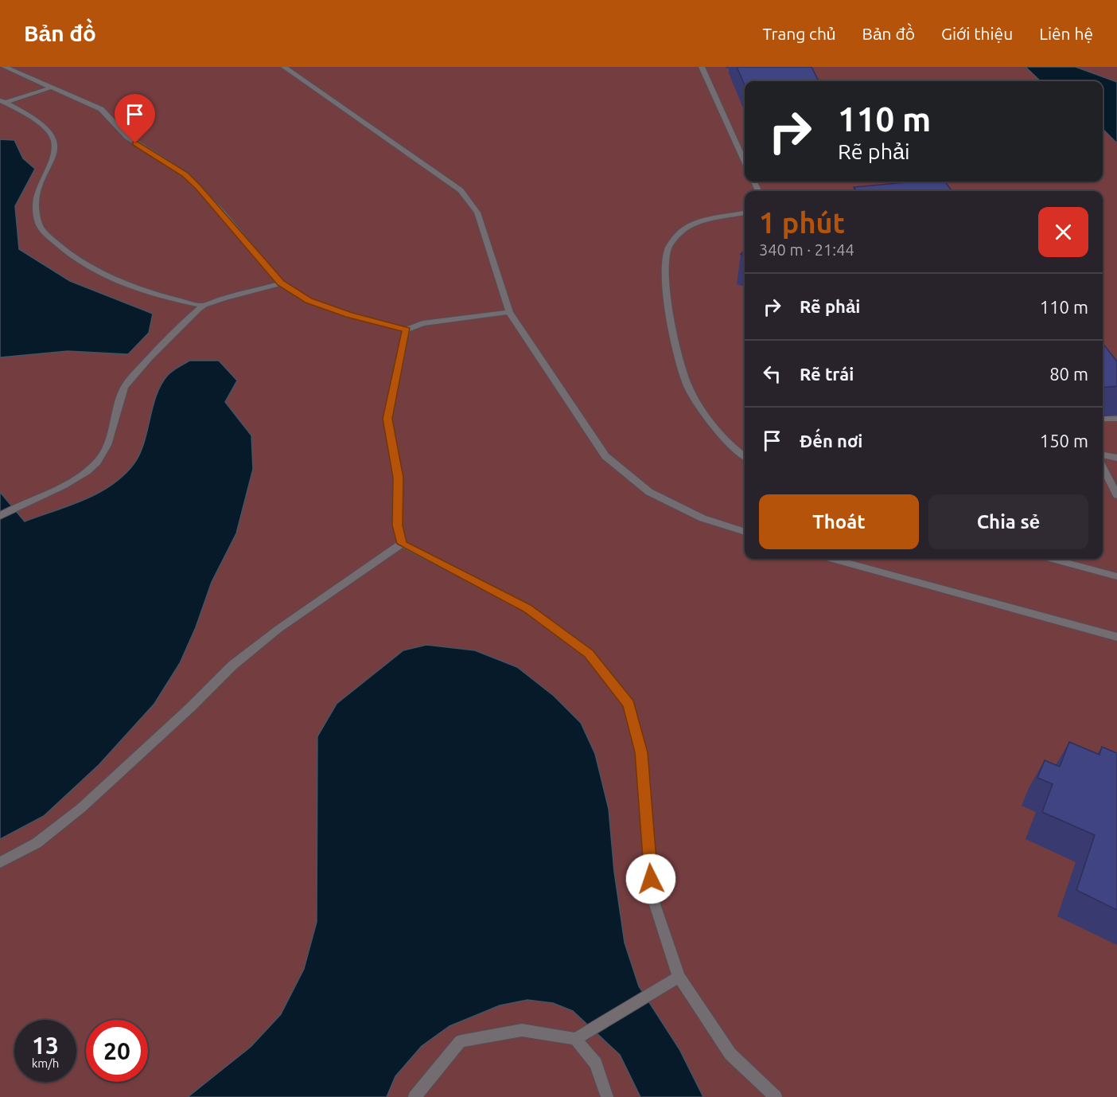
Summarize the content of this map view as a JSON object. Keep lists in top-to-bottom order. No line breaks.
{"page":{"header":"Bản đồ","nav":["Trang chủ","Bản đồ","Giới thiệu","Liên hệ"],"turn":["110 m","Rẽ phải"],"heading":["1 phút","340 m · 21:44"],"list":[{"name":"Rẽ phải","value":"110 m"},{"name":"Rẽ trái","value":"80 m"},{"name":"Đến nơi","value":"150 m"}],"buttons":["Thoát","Chia sẻ"],"speed":"13 km/h","limit":"20"}}
